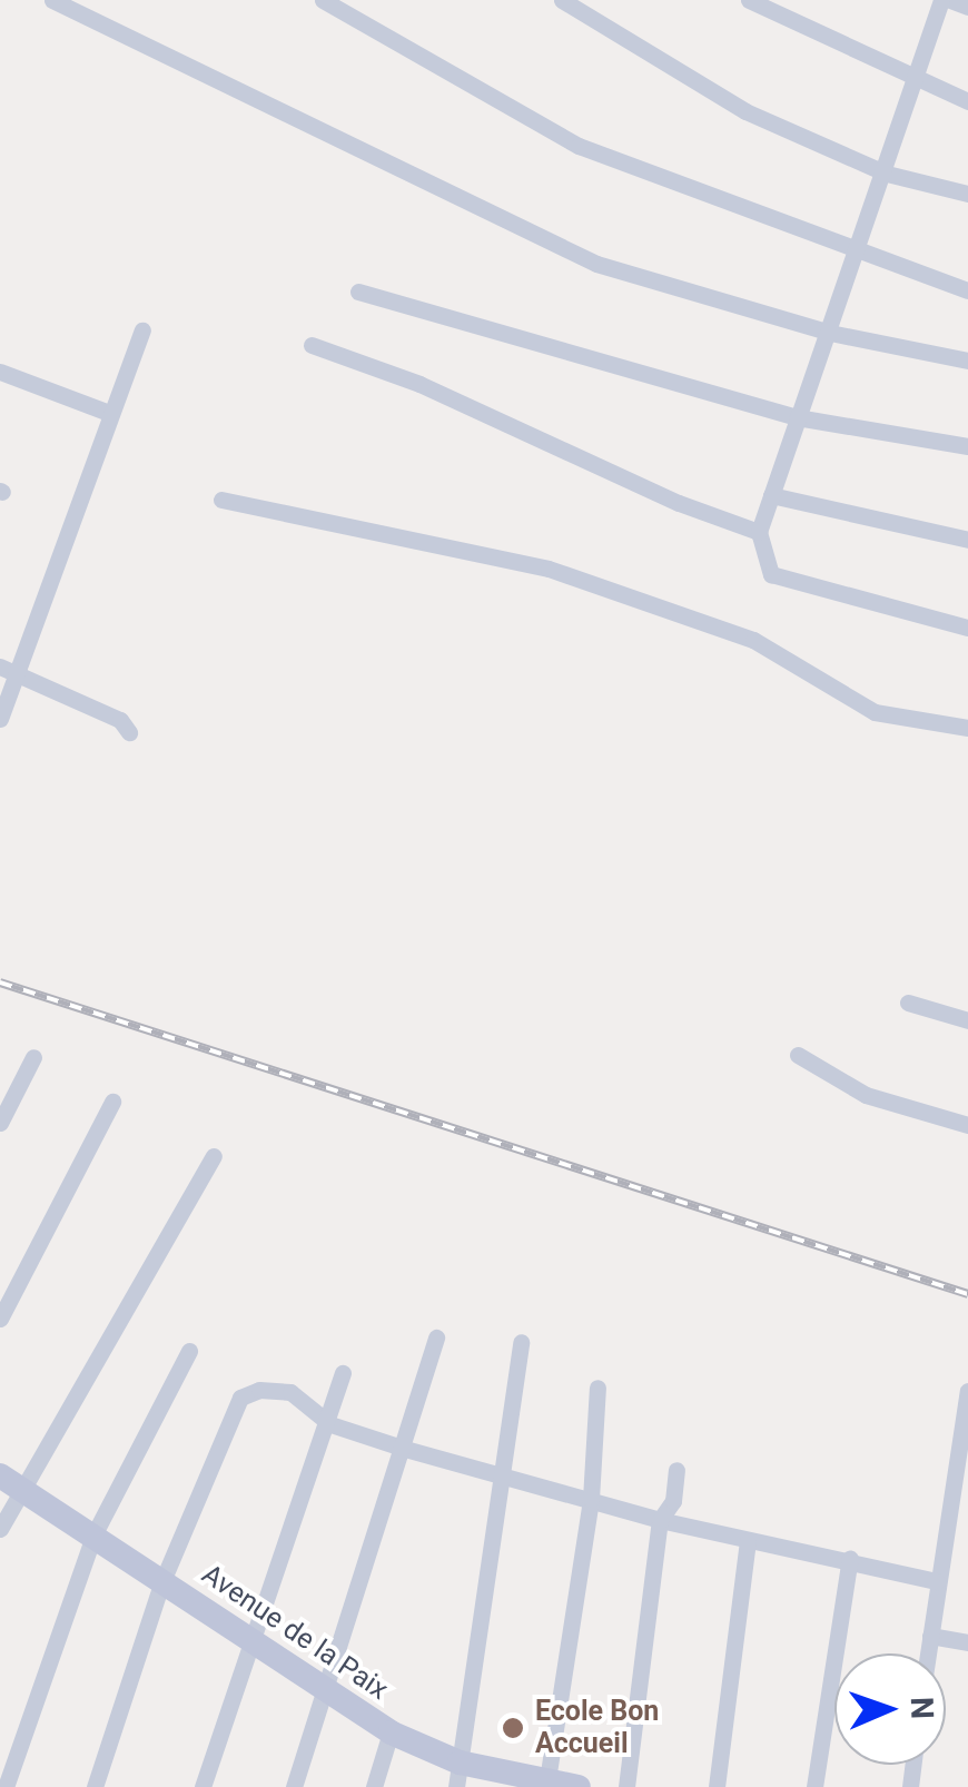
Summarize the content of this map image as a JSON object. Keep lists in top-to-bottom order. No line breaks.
{"streets":{"street":["Avenue de la Paix"]},"places":["Ecole Bon Accueil"],"north":"right"}
